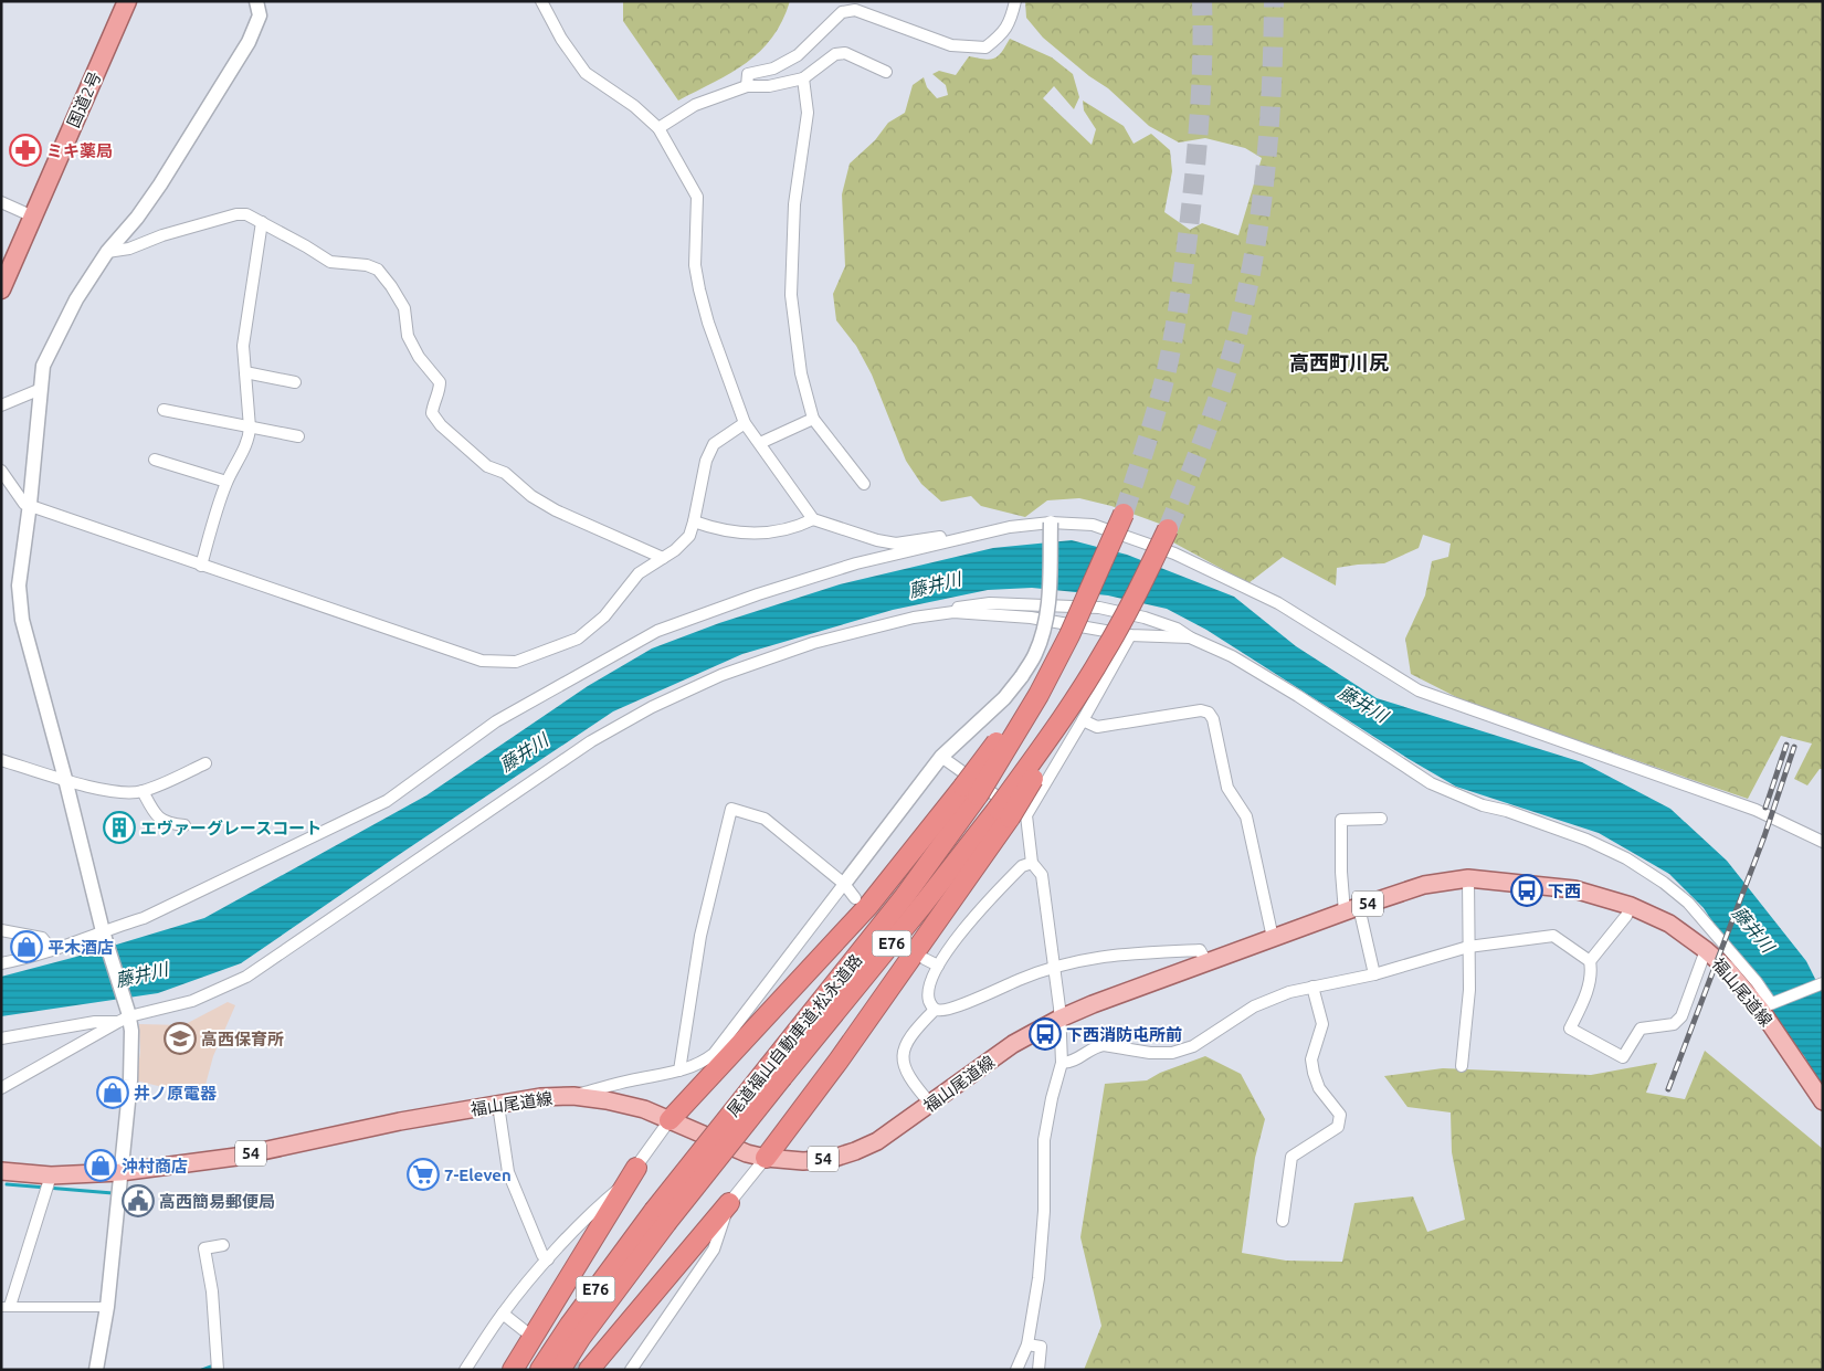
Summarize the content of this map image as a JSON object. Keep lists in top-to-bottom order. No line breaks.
{"streets":{"highway":["国道2号","E76","尾道福山自動車道;松永道路"],"main road":["54","福山尾道線"]},"districts":["高西町川尻"],"water":["藤井川"],"places":{"pharmacy":["ミキ薬局"],"building":["エヴァーグレースコート"],"bus stop":["下西","下西消防屯所前"],"shop":["平木酒店","井ノ原電器","沖村商店"],"school or university":["高西保育所"],"supermarket":["7-Eleven"],"public building":["高西簡易郵便局"]}}
